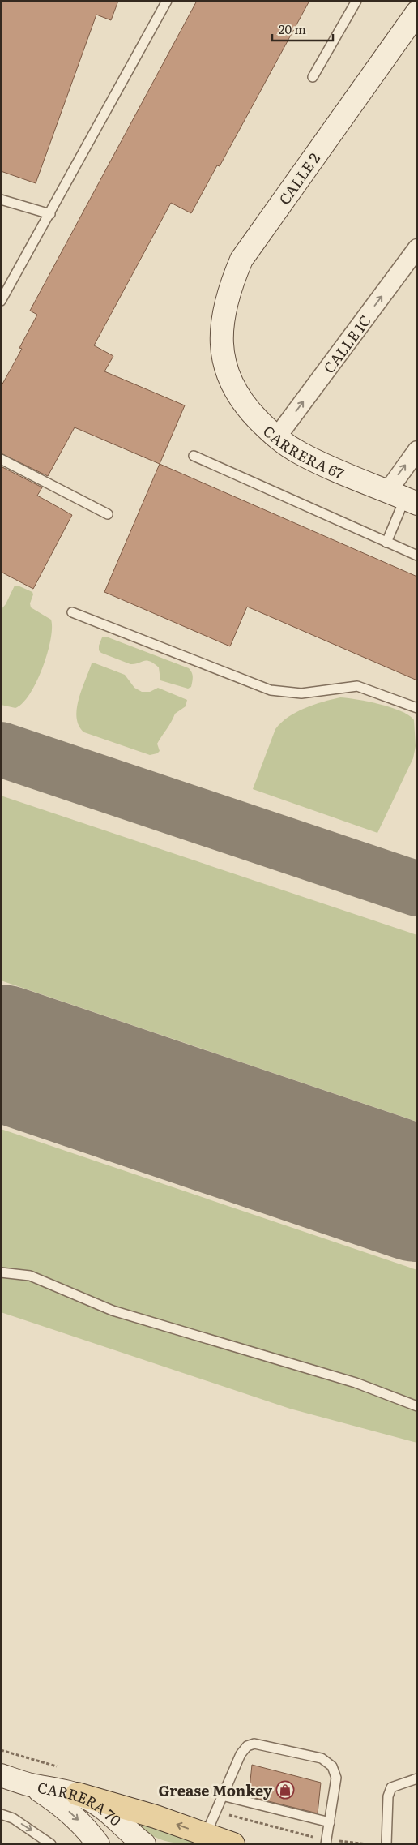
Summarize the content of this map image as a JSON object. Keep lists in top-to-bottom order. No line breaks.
{"streets":{"street":["CALLE 2","CALLE 1C","CARRERA 67","CARRERA 70"]},"crossings":[["CALLE 2","CARRERA 67"],["CALLE 1C","CARRERA 67"]],"one_way":["CALLE 1C"],"places":{"shop":["Grease Monkey"]},"scale_bar":"20 m"}
